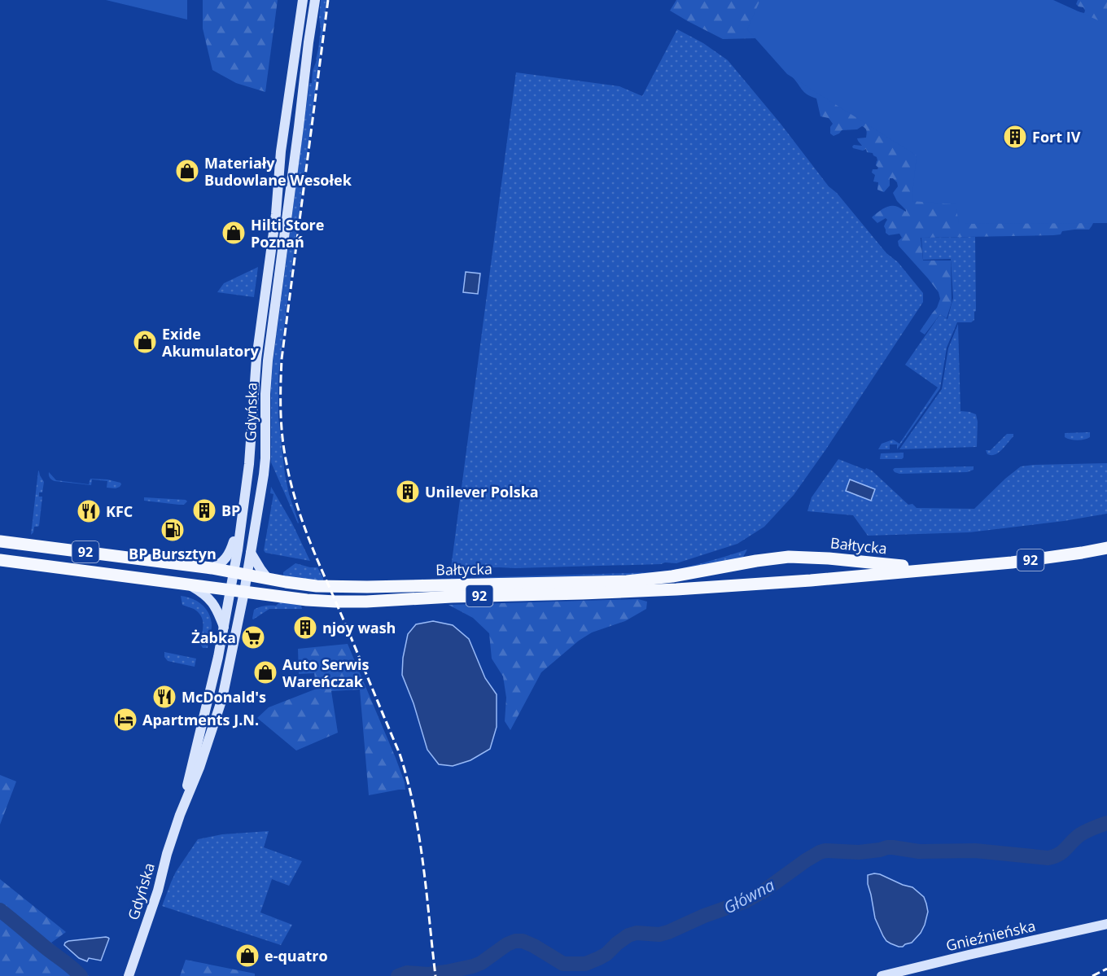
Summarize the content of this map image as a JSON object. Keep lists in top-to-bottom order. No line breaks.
{"streets":{"main road":["Gdyńska","Bałtycka","92","Gnieźnieńska"]},"crossings":[["Gdyńska","Bałtycka"]],"water":["Główna"],"places":{"building":["Fort IV","Unilever Polska","BP","njoy wash"],"shop":["Materiały Budowlane Wesołek","Hilti Store Poznań","Exide Akumulatory","Auto Serwis Wareńczak","e-quatro"],"restaurant":["KFC","McDonald's"],"fuel station":["BP Bursztyn"],"supermarket":["Żabka"],"hotel":["Apartments J.N."]}}
